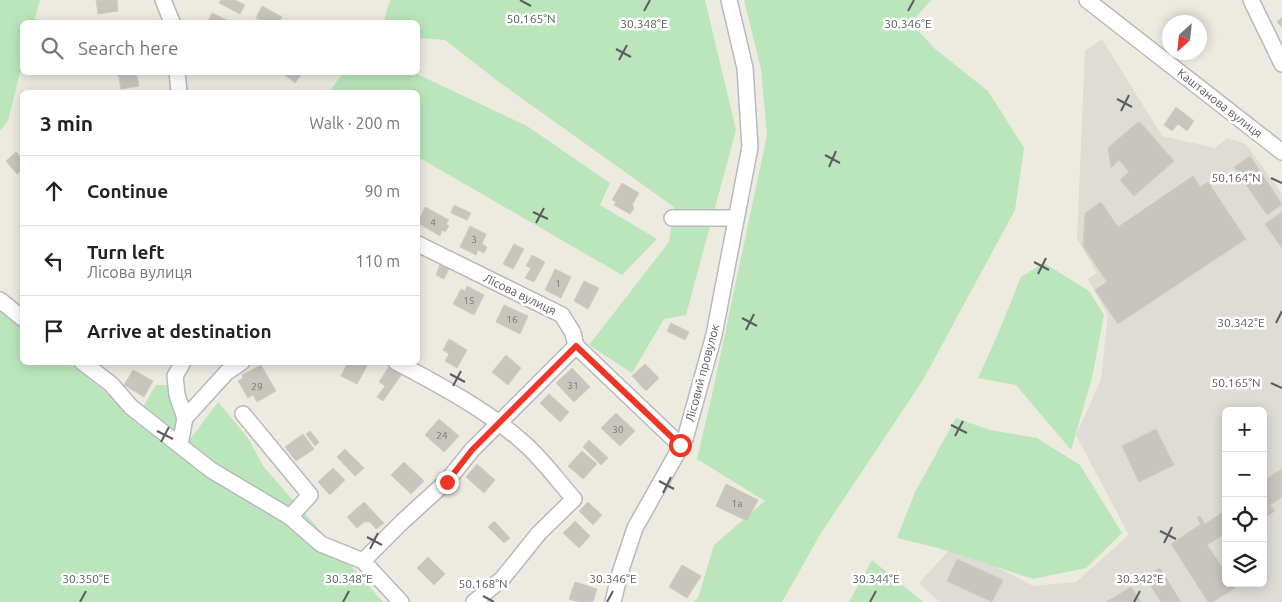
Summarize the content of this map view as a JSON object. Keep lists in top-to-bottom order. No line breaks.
{"streets":{"street":["Каштанова вулиця","Лісова вулиця","Лісовий провулок"]},"house_numbers":["4","3","1","15","16","31","29","30","24","1а"],"north":"bottom left","page":{"search":"Search here","heading":["3 min","Walk · 200 m"],"list":[["Continue","90 m"],["Turn left","Лісова вулиця","110 m"],"Arrive at destination"],"map_buttons":["+","−"]},"coordinates":["50.165°N","30.348°E","30.346°E","50.164°N","30.342°E","30.350°E","30.344°E","50.168°N"]}
